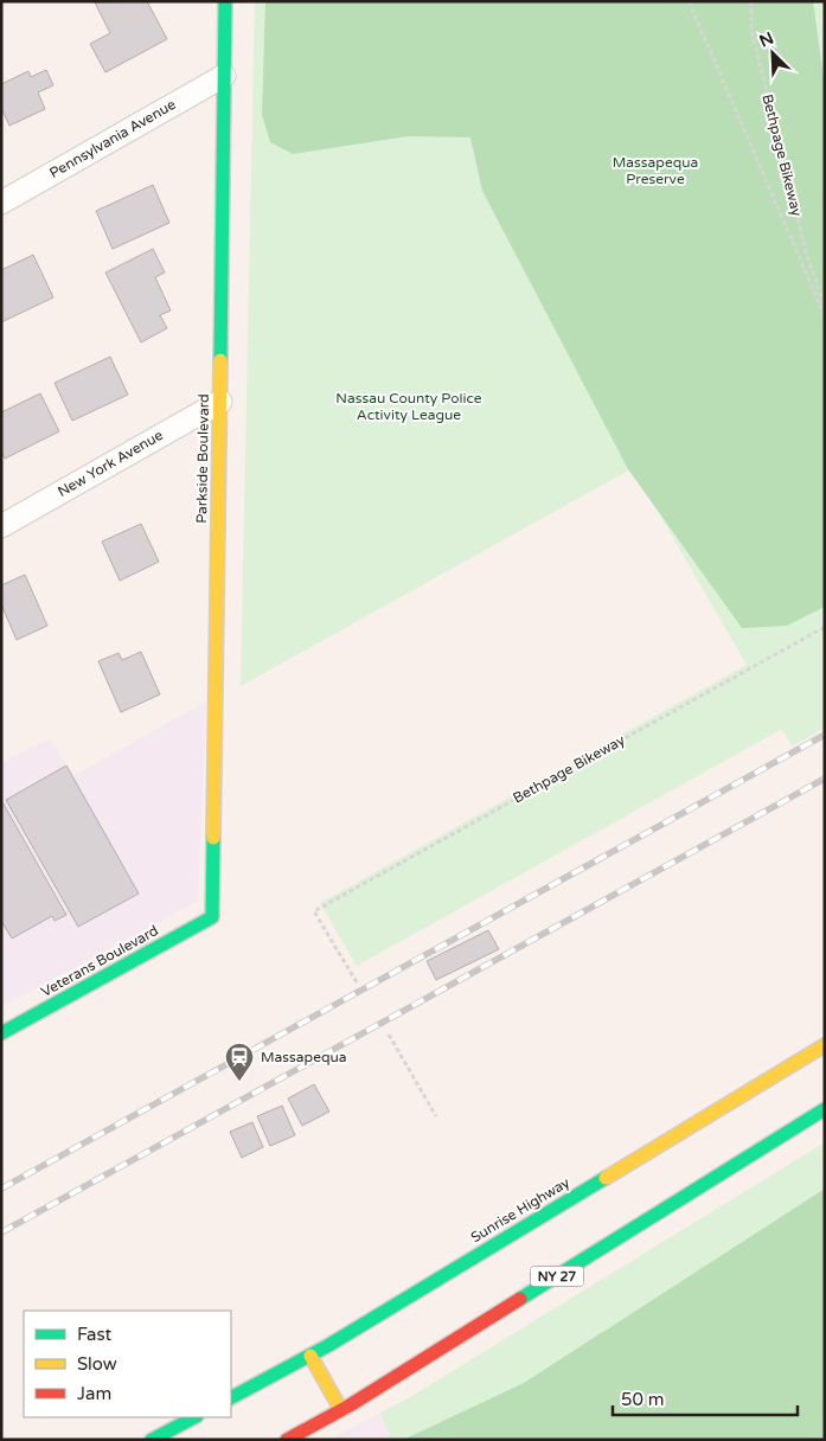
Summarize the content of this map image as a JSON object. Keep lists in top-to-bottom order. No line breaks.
{"streets":{"main road":["Parkside Boulevard","Veterans Boulevard","Sunrise Highway","NY 27"],"street":["Pennsylvania Avenue","New York Avenue"],"path":["Bethpage Bikeway"]},"crossings":[["Pennsylvania Avenue","Parkside Boulevard"],["Parkside Boulevard","New York Avenue"],["Parkside Boulevard","Veterans Boulevard"]],"parks":["Massapequa Preserve","Nassau County Police Activity League"],"places":{"station":["Massapequa"]},"legend":["Fast","Slow","Jam"],"scale_bar":"50 m","north":"top left"}
